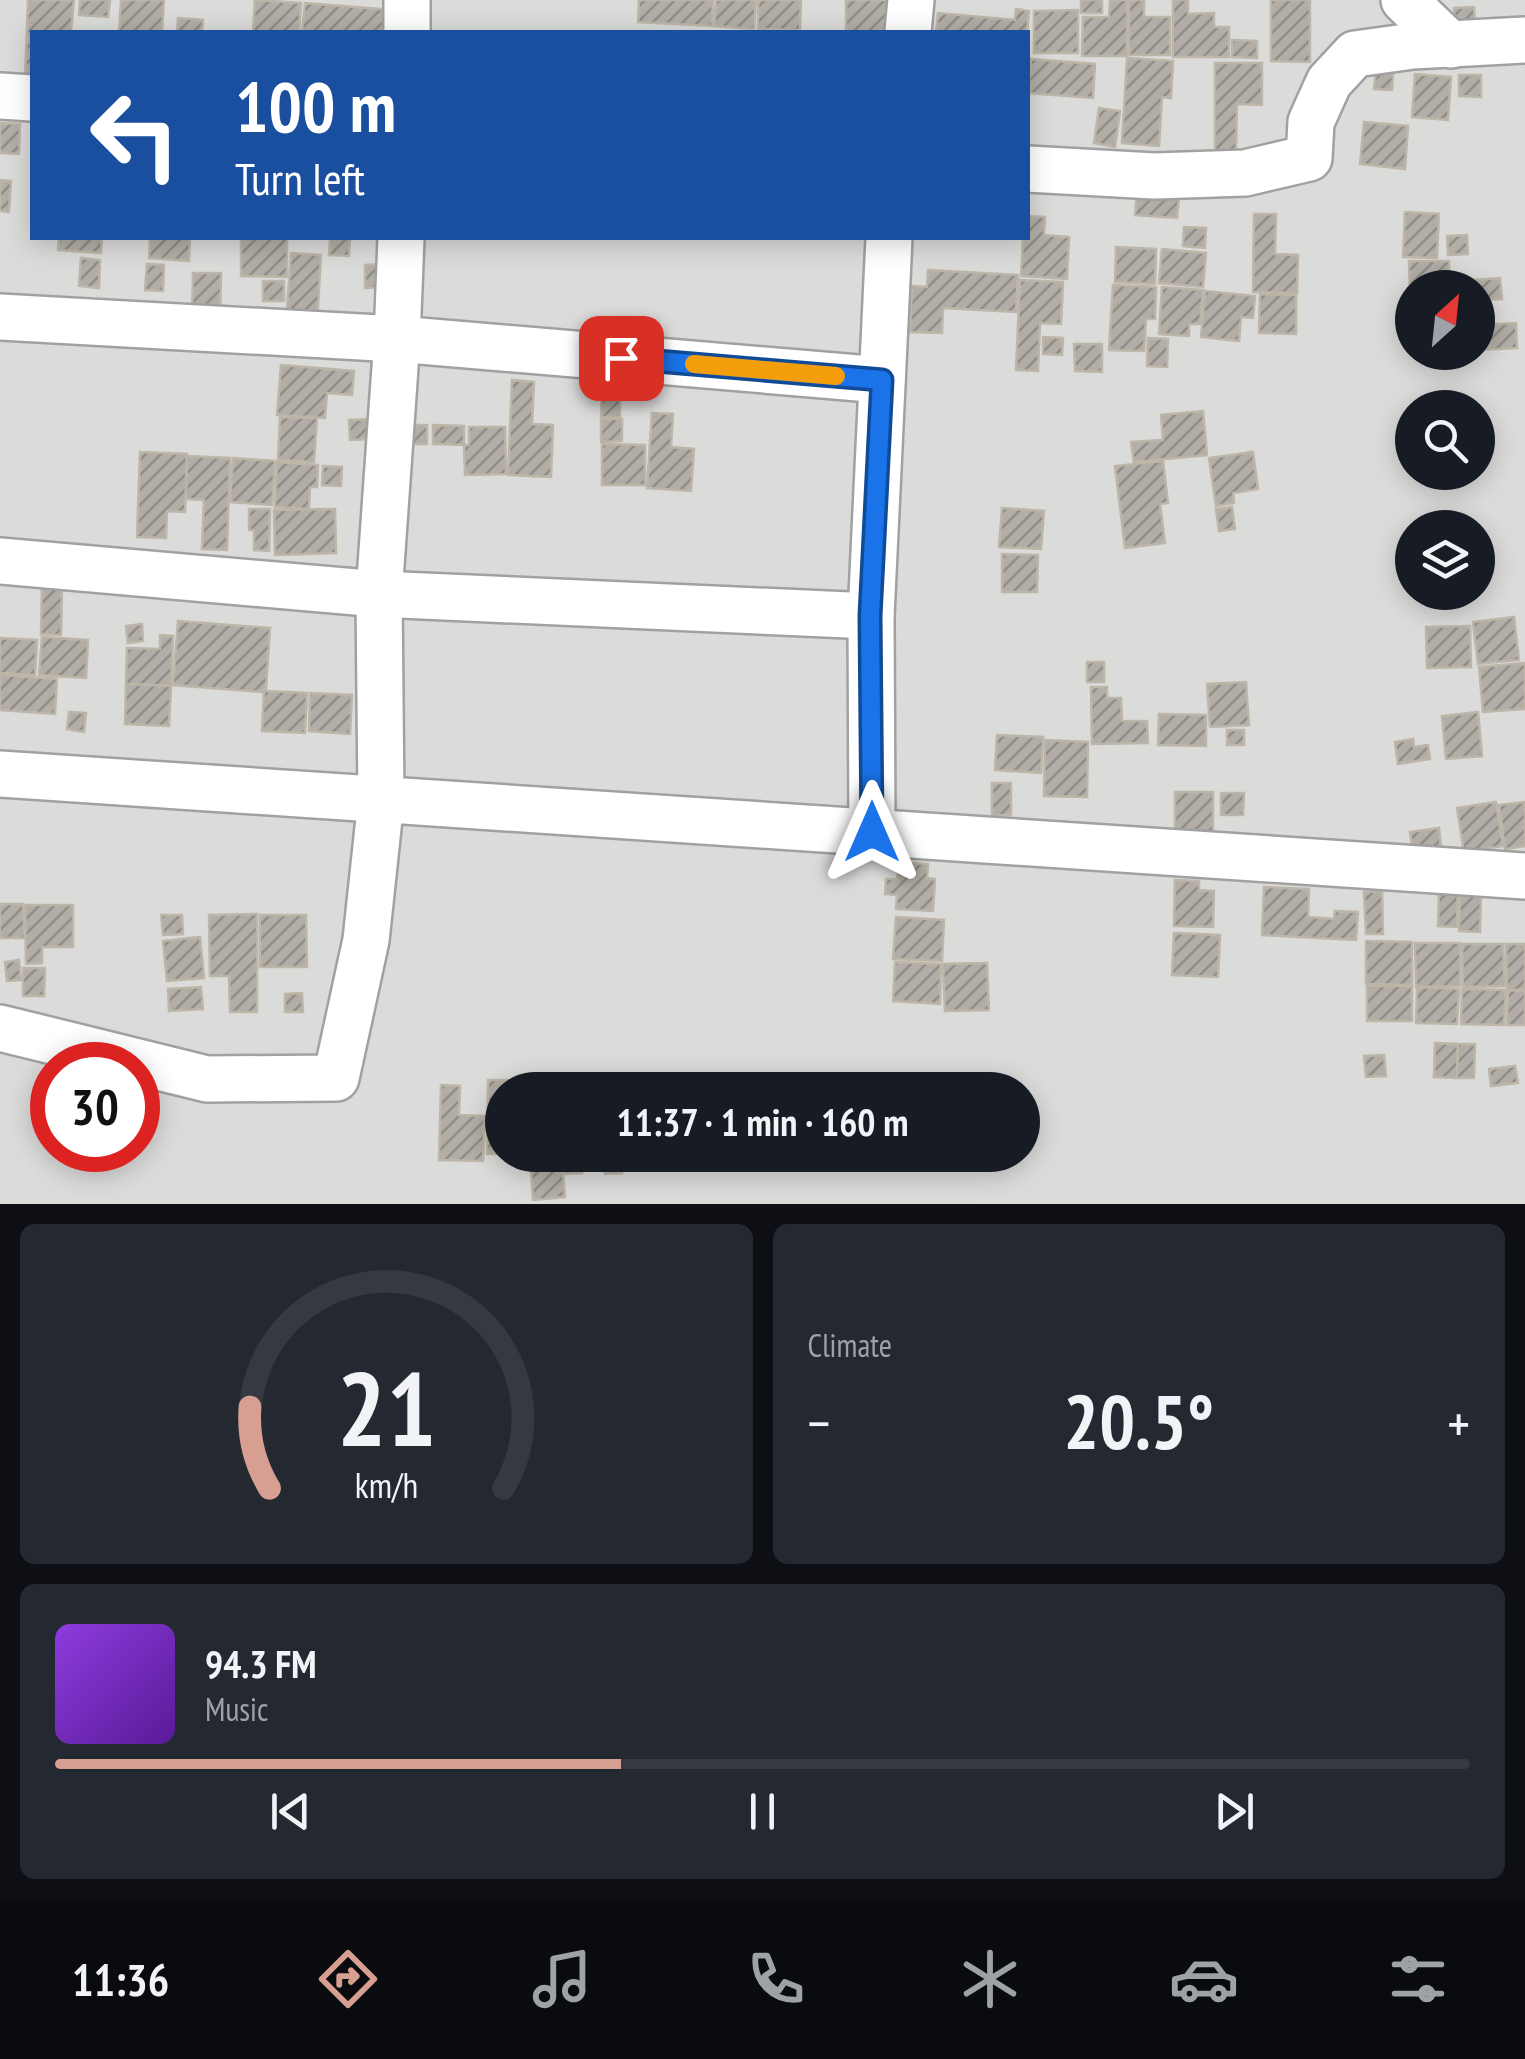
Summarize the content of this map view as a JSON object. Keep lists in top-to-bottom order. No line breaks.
{"north":"top right","page":{"turn":["100 m","Turn left"],"limit":"30","trip":"11:37 · 1 min · 160 m","tile":"Climate","heat":["−","20.5°","+"],"song":["94.3 FM","Music"],"tabs":"11:36","gauge":["21","km/h"]}}
